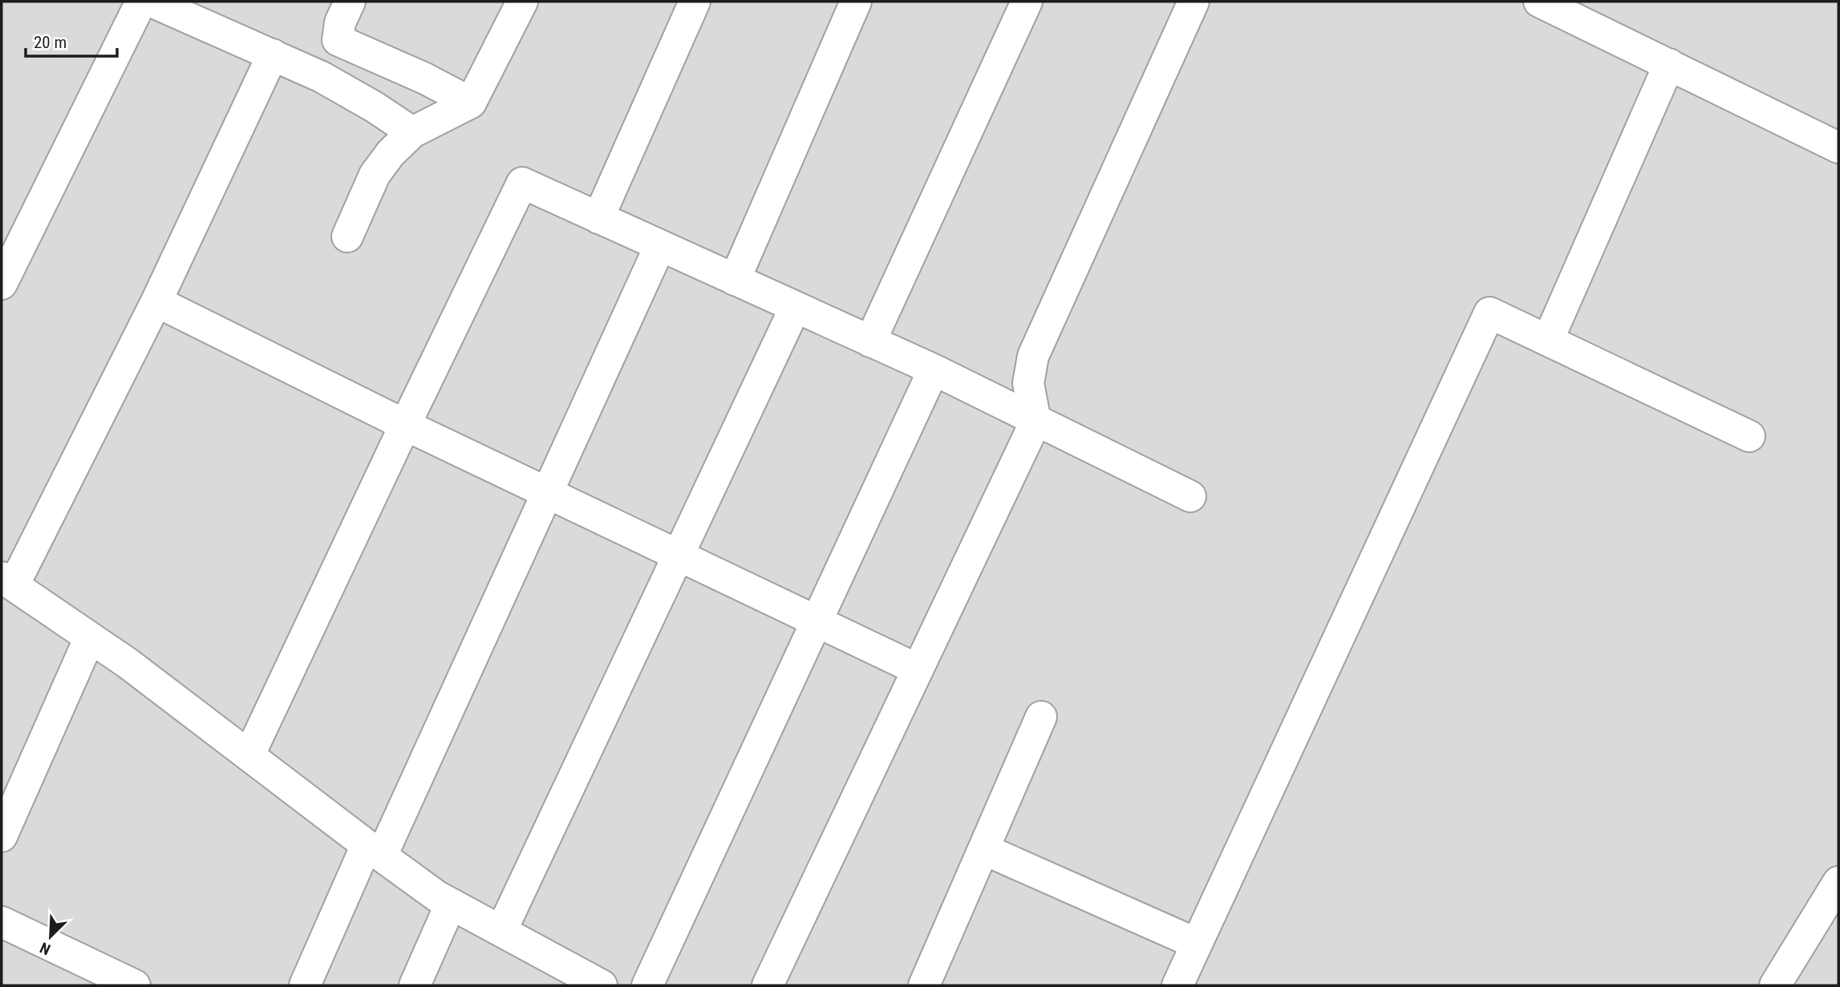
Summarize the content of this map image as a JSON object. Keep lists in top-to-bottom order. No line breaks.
{"scale_bar":"20 m","north":"bottom left"}
